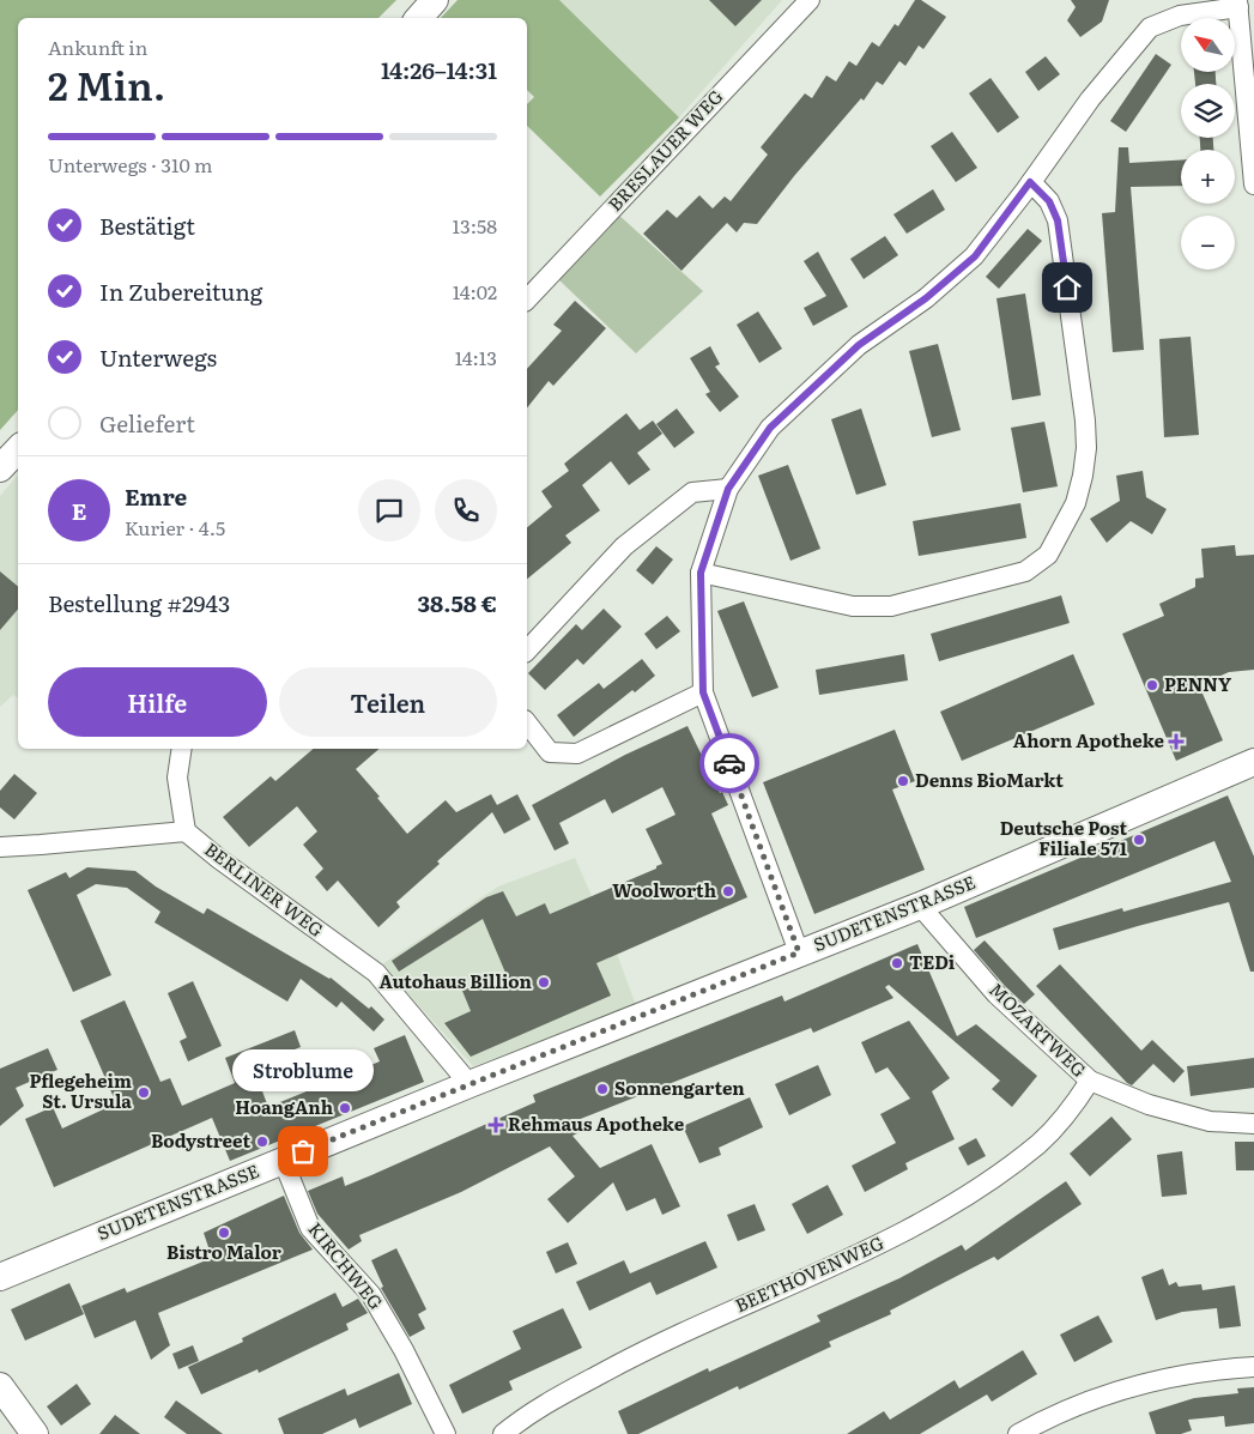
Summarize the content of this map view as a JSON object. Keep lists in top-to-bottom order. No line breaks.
{"streets":{"street":["BRESLAUER WEG","BERLINER WEG","SUDETENSTRASSE","MOZARTWEG","KIRCHWEG","BEETHOVENWEG"]},"crossings":[["BERLINER WEG","SUDETENSTRASSE"],["SUDETENSTRASSE","MOZARTWEG"],["SUDETENSTRASSE","KIRCHWEG"],["MOZARTWEG","BEETHOVENWEG"]],"places":{"other":["PENNY","Denns BioMarkt","Deutsche Post Filiale 571","Woolworth","TEDi","Autohaus Billion","Sonnengarten","Pflegeheim St. Ursula","HoangAnh","Bodystreet","Stroblume","Bistro Malor"],"health":["Ahorn Apotheke","Rehmaus Apotheke"]},"north":"top left","page":{"map_buttons":["+","−"],"heading":["2 Min.","Ankunft in","14:26–14:31"],"panel":["Emre","Kurier · 4.5","Bestellung #2943","38.58 €"],"bar":"Unterwegs · 310 m","list":[["Bestätigt","13:58"],["In Zubereitung","14:02"],["Unterwegs","14:13"],"Geliefert"],"round":"E","buttons":["Hilfe","Teilen"],"bubble":"Stroblume"}}
